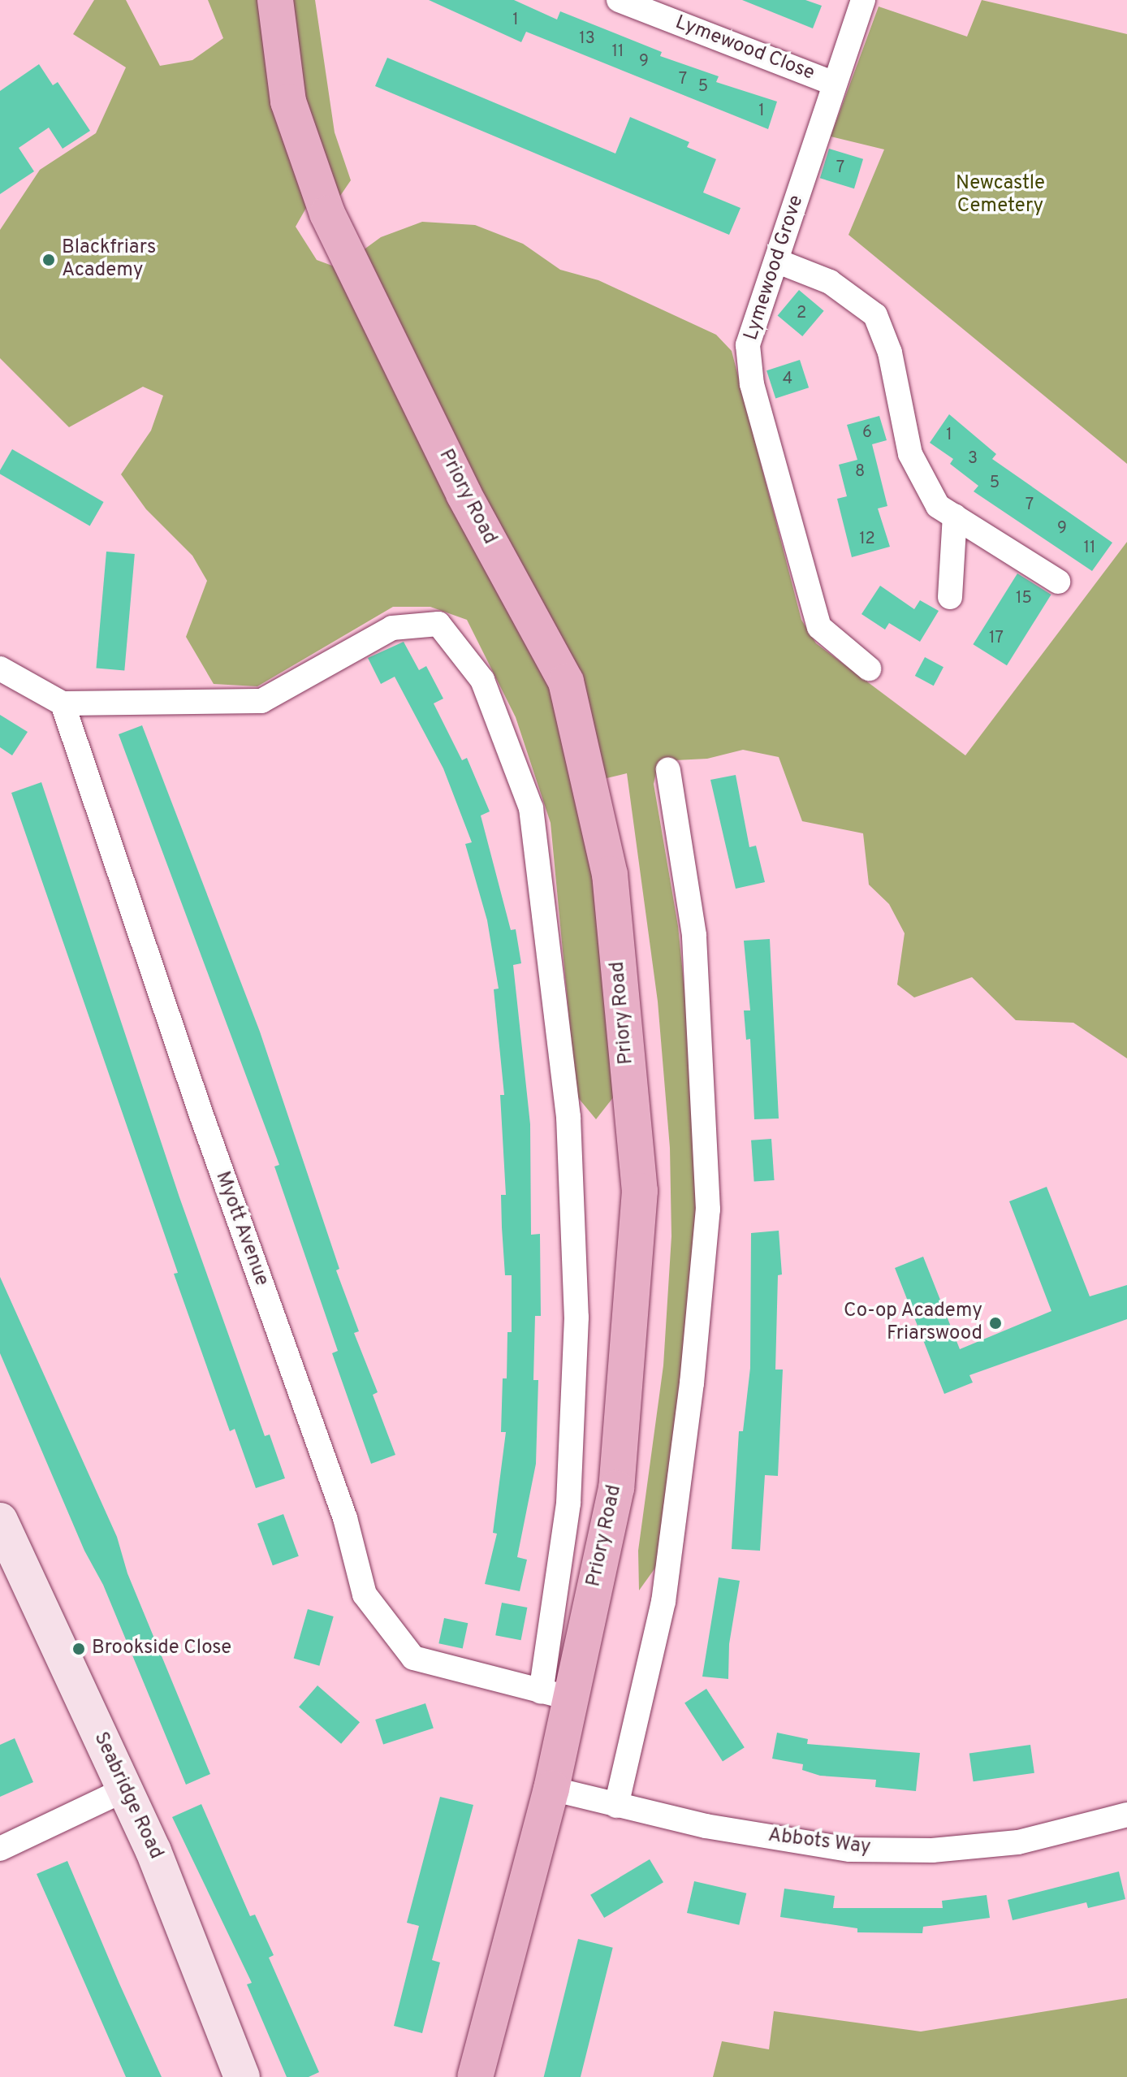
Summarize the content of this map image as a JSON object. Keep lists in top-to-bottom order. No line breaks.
{"streets":{"highway":["Priory Road"],"main road":["Seabridge Road"],"street":["Lymewood Close","Lymewood Grove","Myott Avenue","Abbots Way"]},"crossings":[["Lymewood Close","Lymewood Grove"],["Priory Road","Myott Avenue"],["Priory Road","Abbots Way"]],"parks":["Newcastle Cemetery"],"places":["Blackfriars Academy","Co-op Academy Friarswood","Brookside Close"],"house_numbers":["1","13","11","9","7","5","1","7","2","4","6","1","3","8","5","7","9","12","11","15","17"]}
